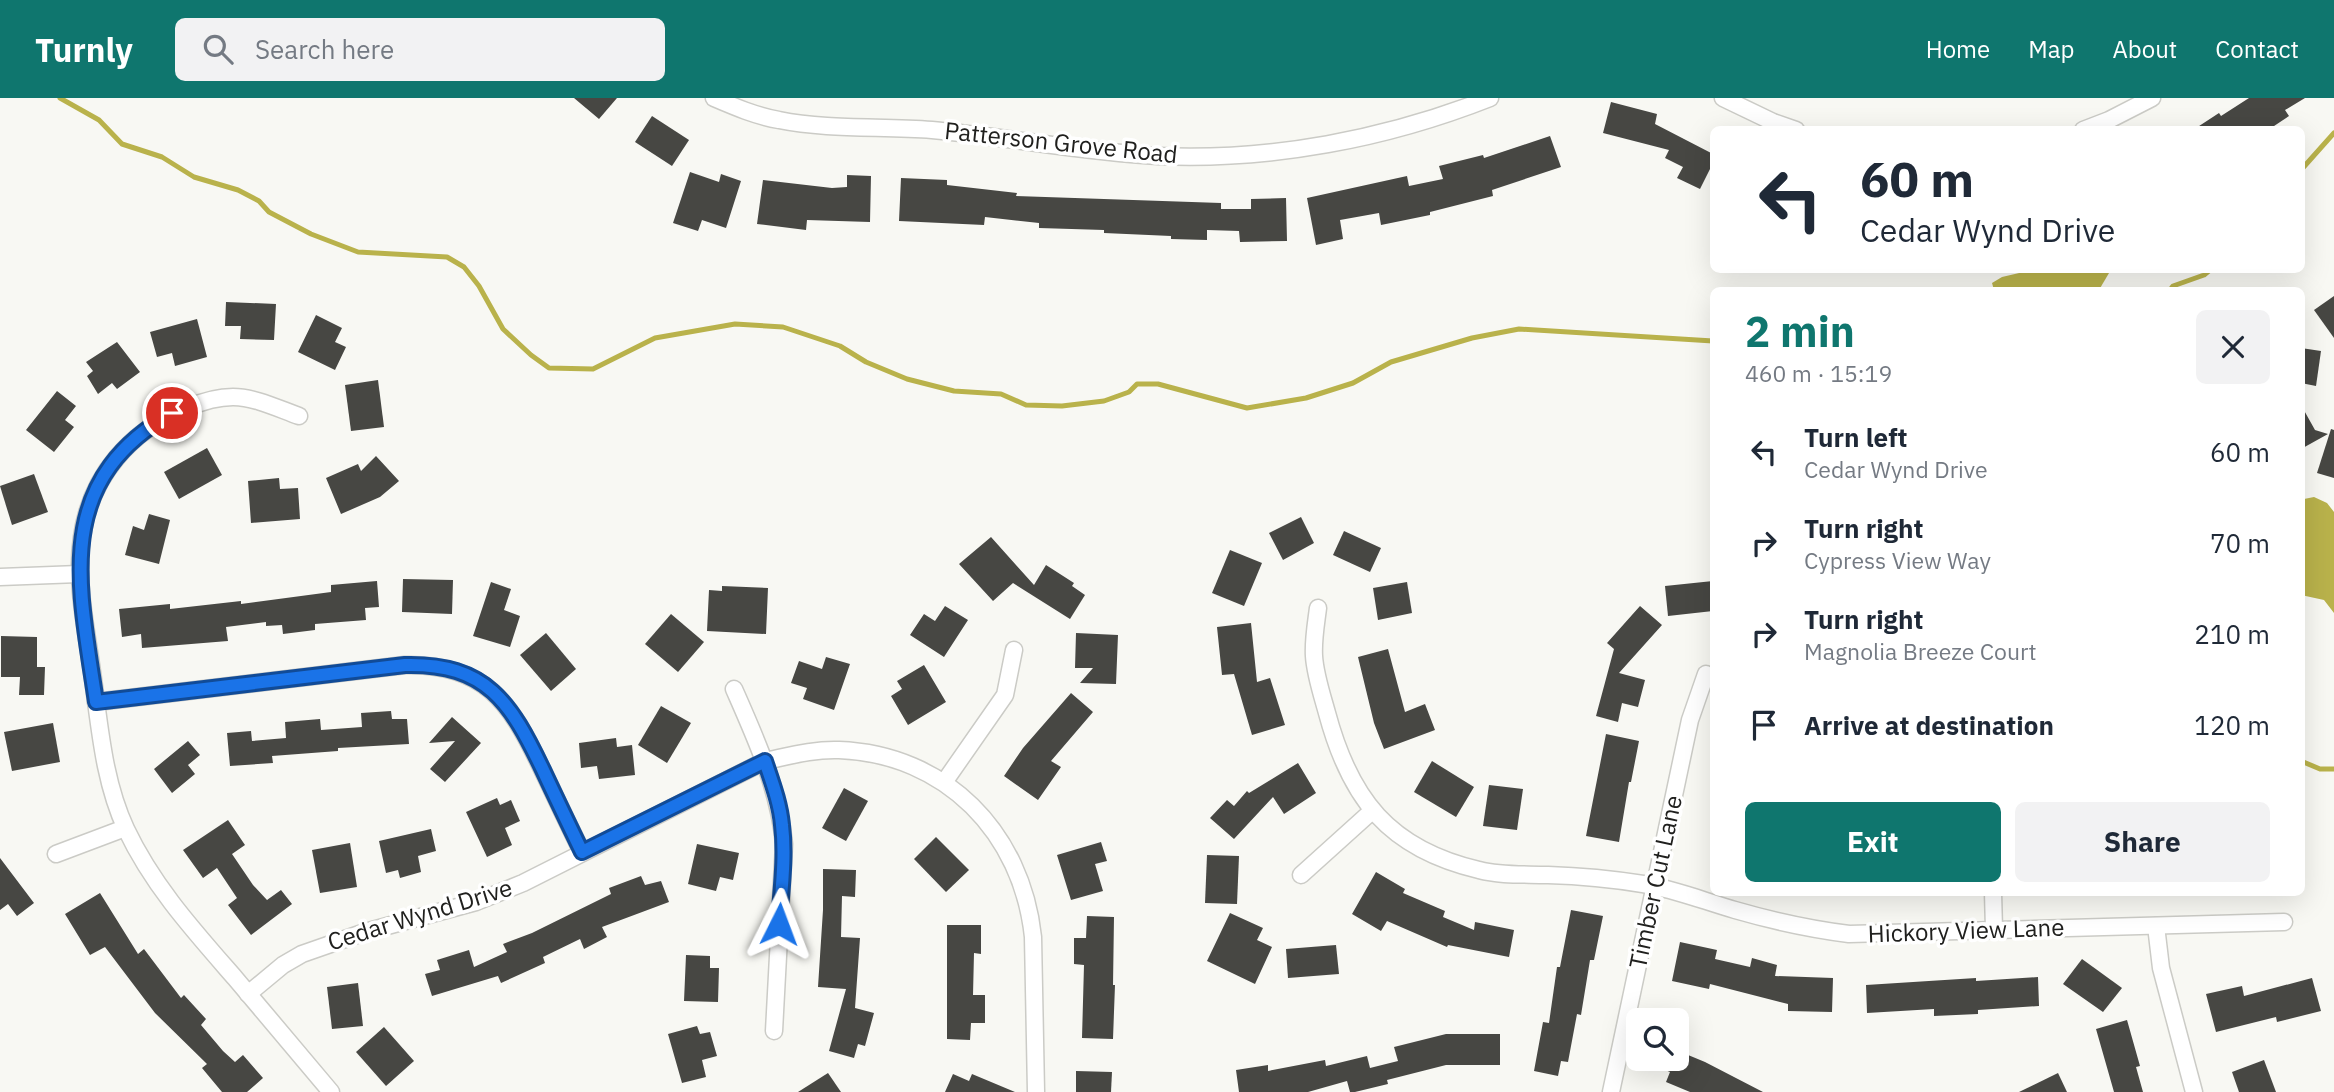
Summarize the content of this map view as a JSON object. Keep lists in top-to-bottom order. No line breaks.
{"streets":{"street":["Patterson Grove Road","Timber Cut Lane","Cedar Wynd Drive","Hickory View Lane"]},"crossings":[["Timber Cut Lane","Hickory View Lane"]],"page":{"header":"Turnly","search":"Search here","nav":["Home","Map","About","Contact"],"turn":["60 m","Cedar Wynd Drive"],"heading":["2 min","460 m · 15:19"],"list":[{"name":"Turn left","note":"Cedar Wynd Drive","value":"60 m"},{"name":"Turn right","note":"Cypress View Way","value":"70 m"},{"name":"Turn right","note":"Magnolia Breeze Court","value":"210 m"},{"name":"Arrive at destination","value":"120 m"}],"buttons":["Exit","Share"]}}
